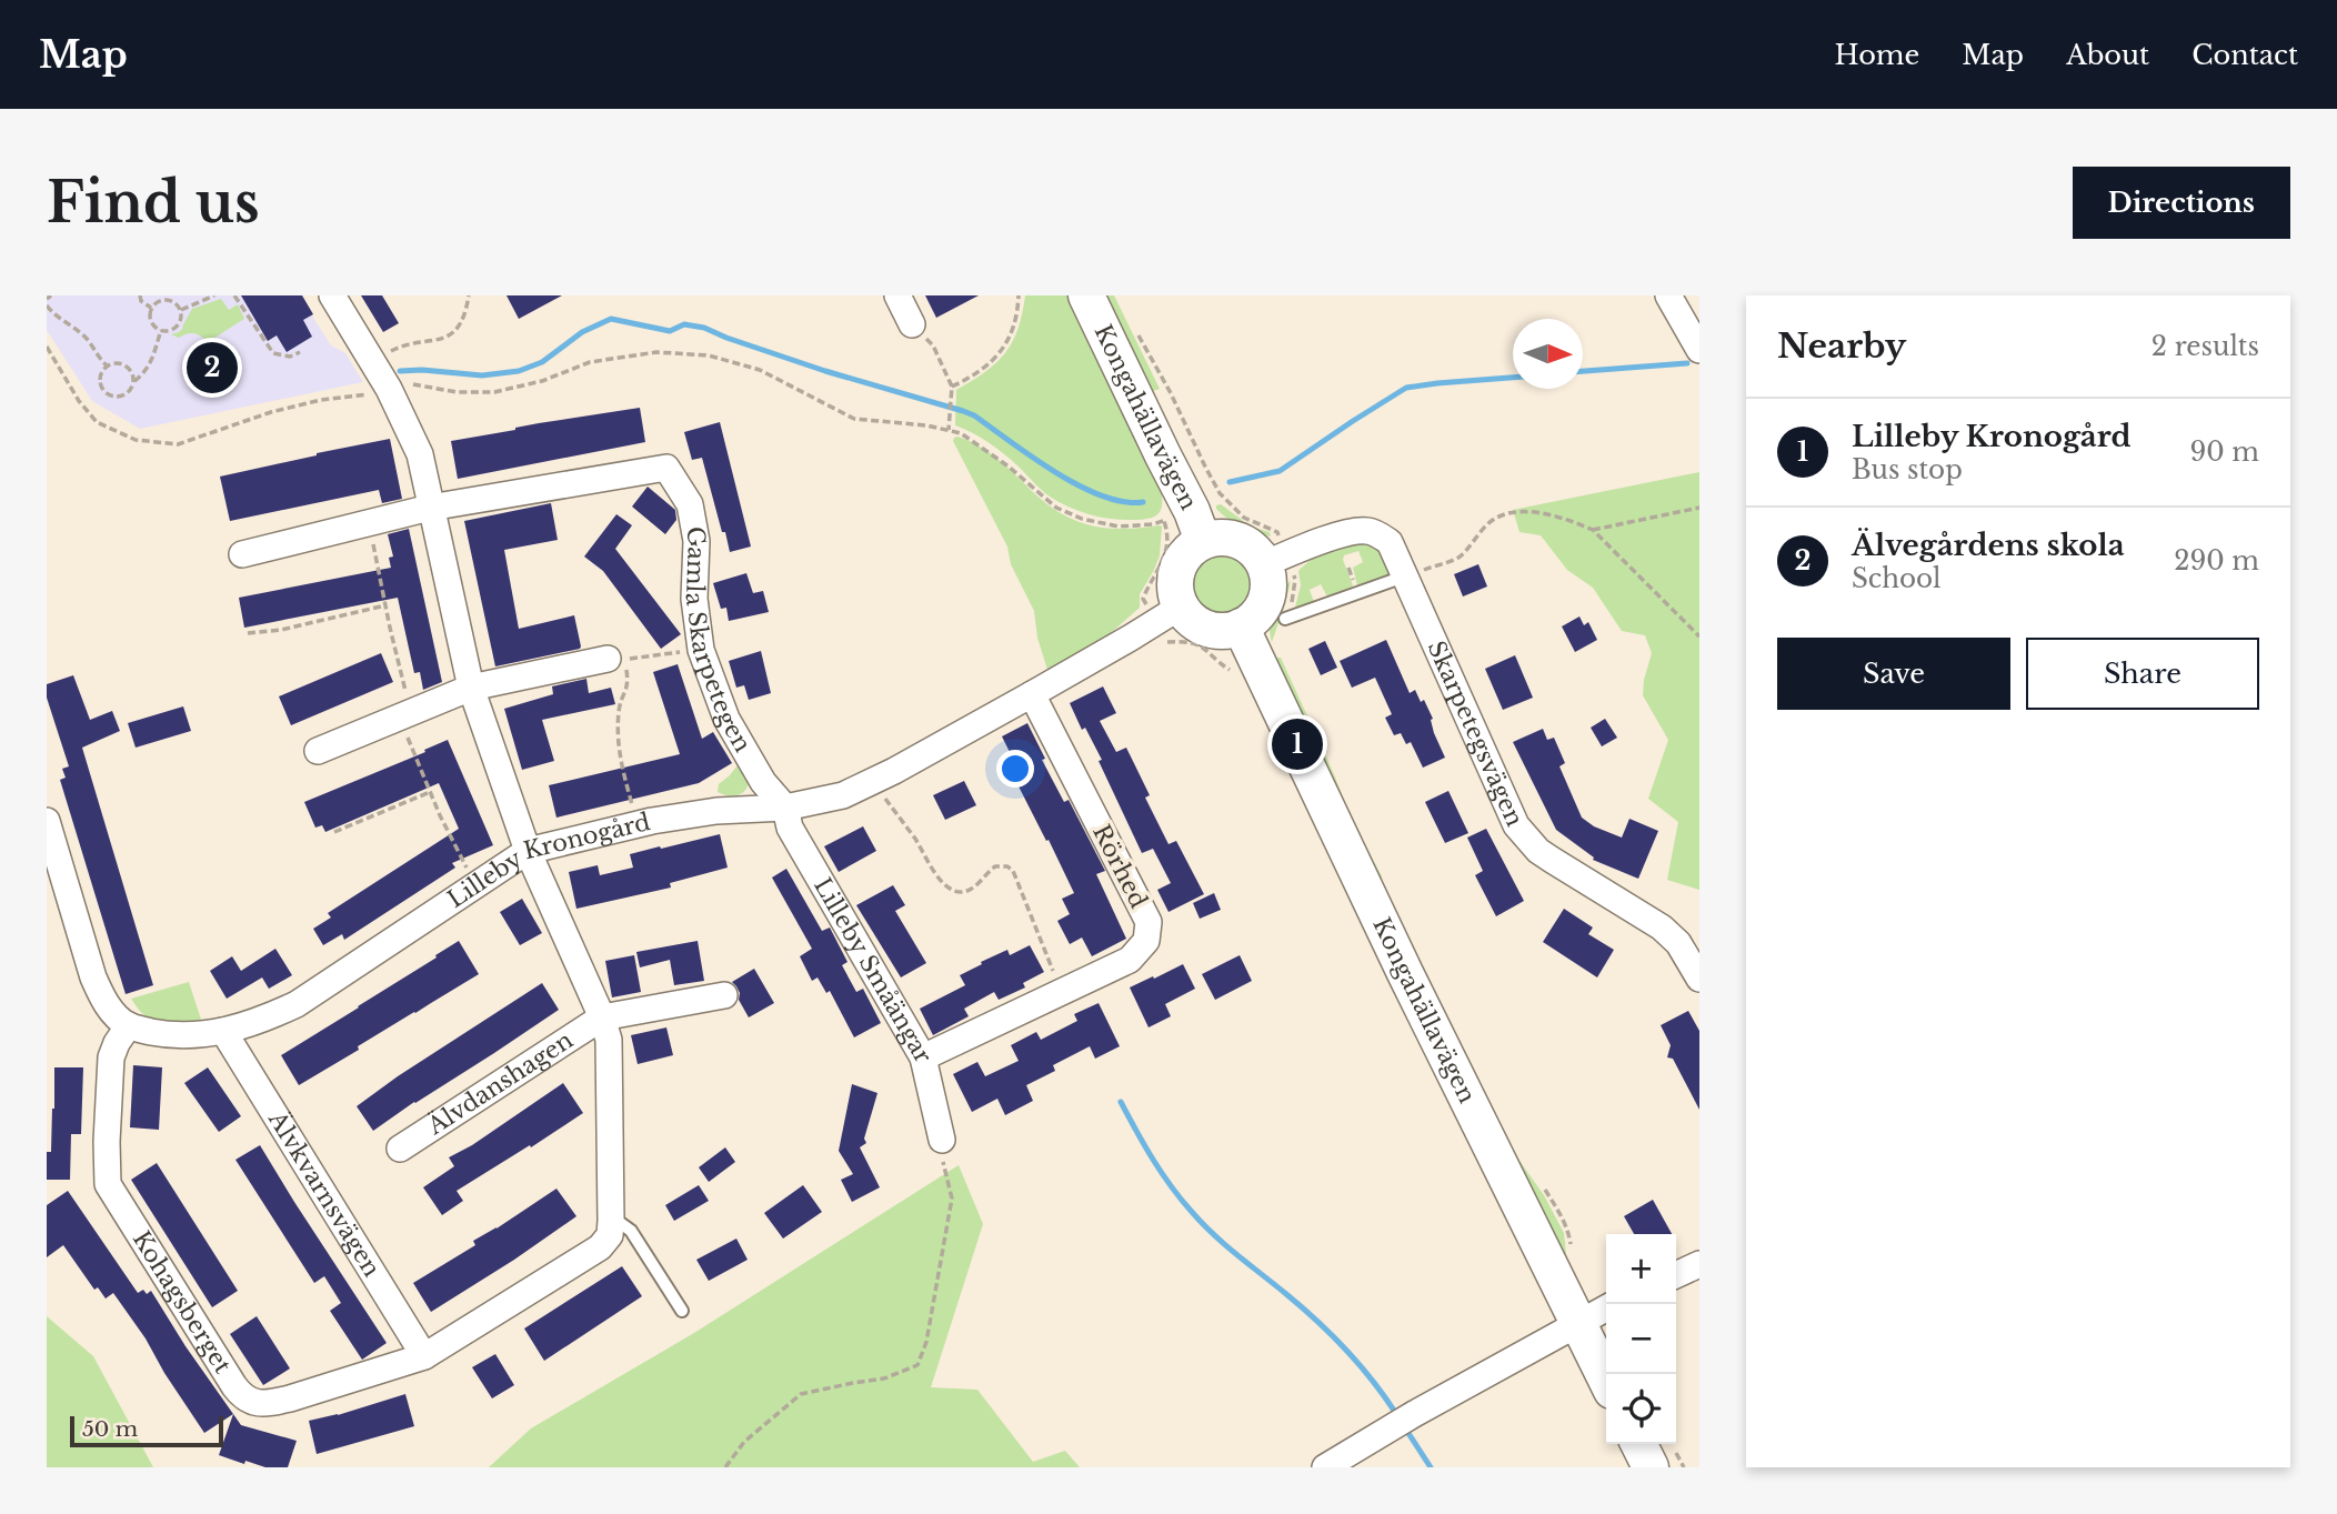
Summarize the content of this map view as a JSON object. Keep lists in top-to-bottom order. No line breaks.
{"streets":{"street":["Kongahällavägen","Gamla Skarpetegen","Skarpetegsvägen","Lilleby Kronogård","Rörhed","Lilleby Småängar","Älvdanshagen","Älvkvarnsvägen","Kohagsberget"]},"crossings":[["Kongahällavägen","Skarpetegsvägen"],["Kongahällavägen","Lilleby Kronogård"],["Gamla Skarpetegen","Lilleby Kronogård"],["Gamla Skarpetegen","Lilleby Småängar"],["Gamla Skarpetegen","Älvdanshagen"],["Lilleby Kronogård","Rörhed"],["Lilleby Kronogård","Lilleby Småängar"],["Lilleby Kronogård","Älvdanshagen"],["Lilleby Kronogård","Älvkvarnsvägen"],["Lilleby Kronogård","Kohagsberget"],["Rörhed","Lilleby Småängar"],["Älvdanshagen","Älvkvarnsvägen"],["Älvdanshagen","Kohagsberget"],["Älvkvarnsvägen","Kohagsberget"]],"scale_bar":"50 m","north":"right","page":{"header":"Map","nav":["Home","Map","About","Contact"],"buttons":["Directions",["Save","Share"]],"title":"Find us","heading":["Nearby","2 results"],"pins":["2","1"],"list":[{"mark":"1","name":"Lilleby Kronogård","note":"Bus stop","value":"90 m"},{"mark":"2","name":"Älvegårdens skola","note":"School","value":"290 m"}],"map_buttons":["+","−"],"scale":"50 m"}}
